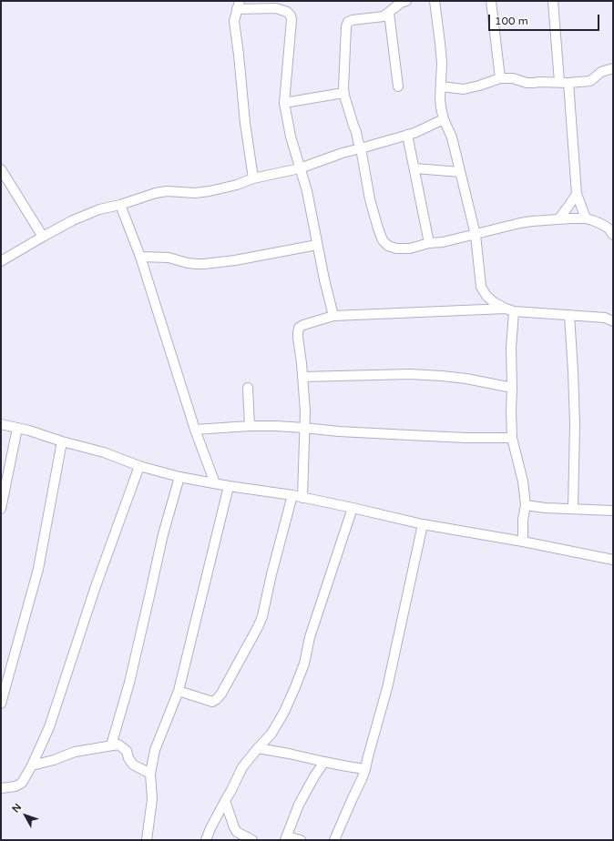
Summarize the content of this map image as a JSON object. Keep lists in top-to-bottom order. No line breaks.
{"scale_bar":"100 m","north":"top left"}
